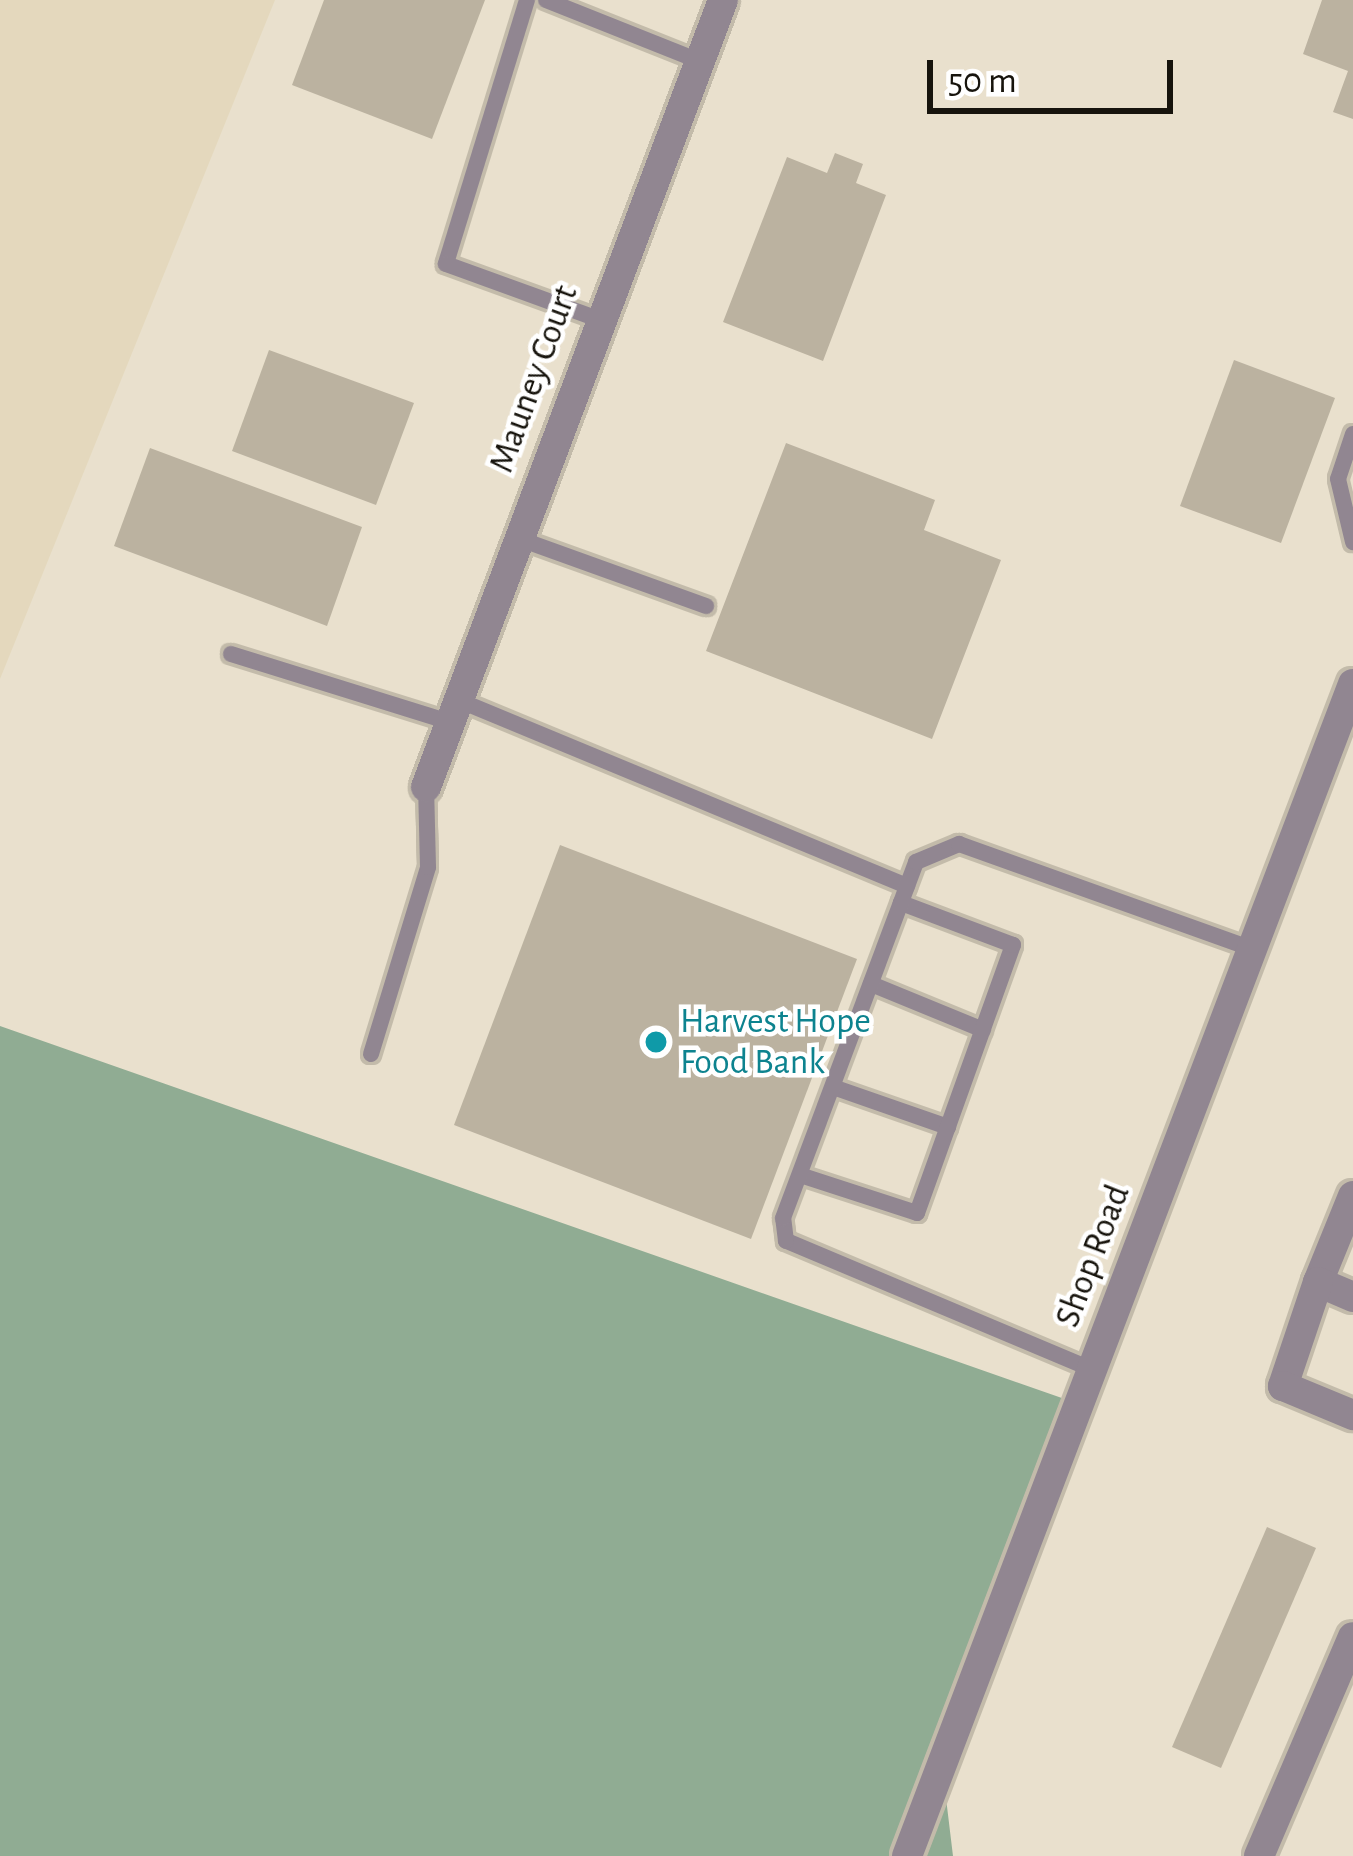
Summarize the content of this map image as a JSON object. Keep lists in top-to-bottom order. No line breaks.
{"streets":{"street":["Mauney Court","Shop Road"]},"places":["Harvest Hope Food Bank"],"scale_bar":"50 m"}
